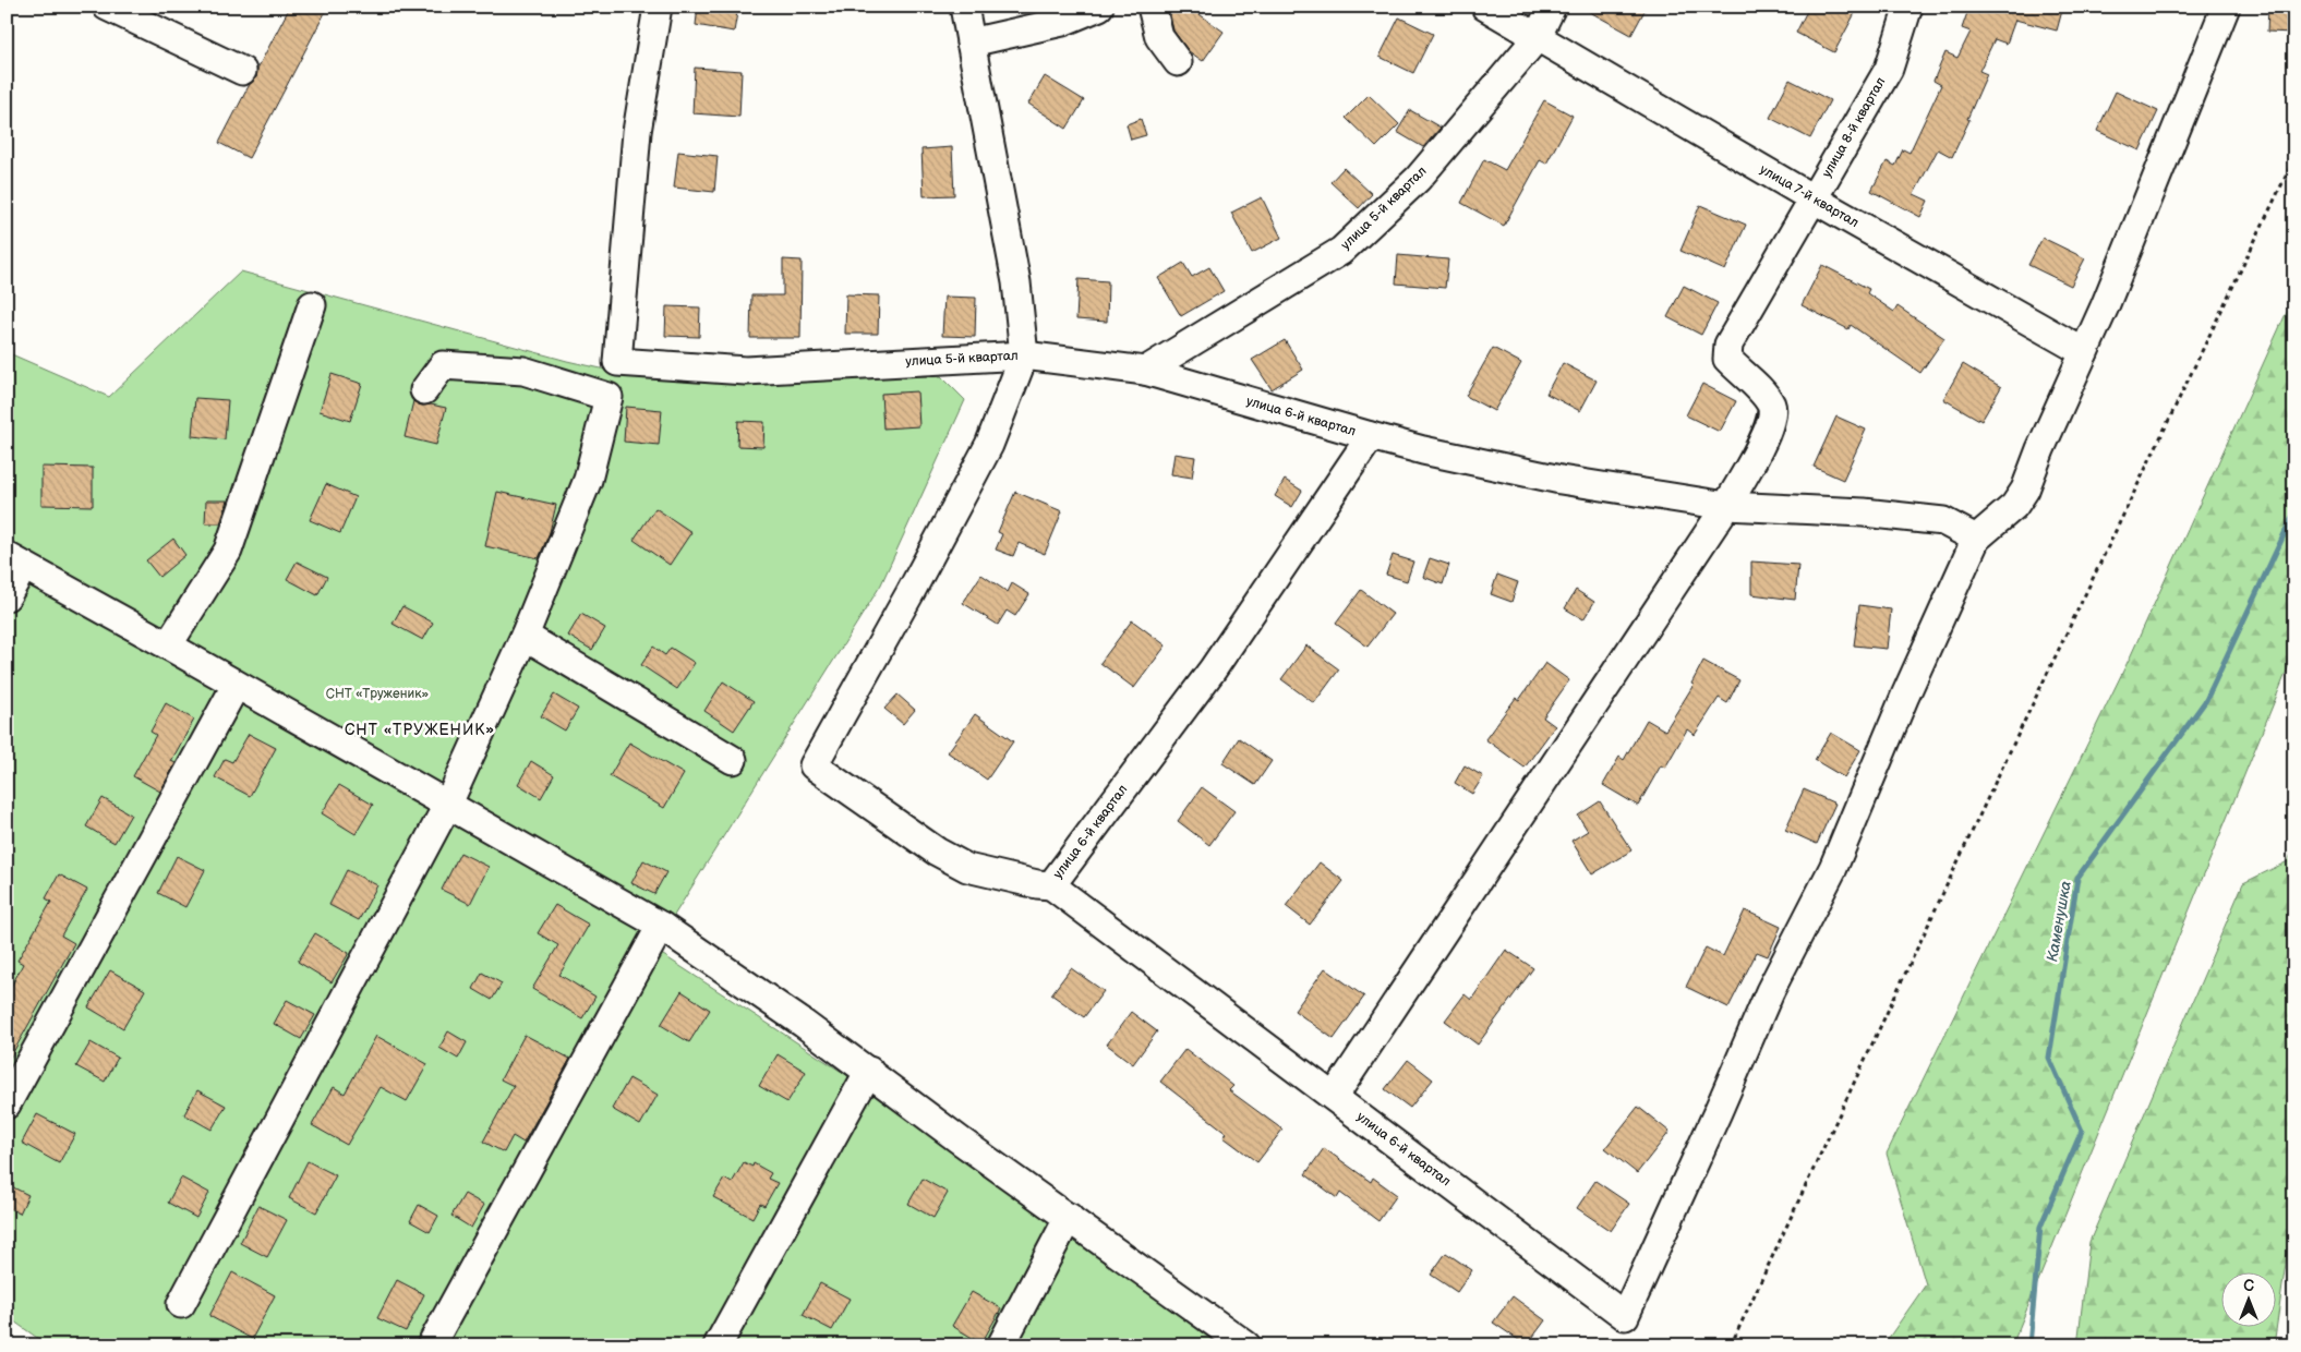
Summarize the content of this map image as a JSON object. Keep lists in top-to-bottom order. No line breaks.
{"streets":{"street":["улица 8-й квартал","улица 7-й квартал","улица 5-й квартал","улица 6-й квартал"]},"crossings":[["улица 8-й квартал","улица 7-й квартал"],["улица 8-й квартал","улица 6-й квартал"],["улица 7-й квартал","улица 5-й квартал"],["улица 5-й квартал","улица 6-й квартал"]],"districts":["СНТ «ТРУЖЕНИК»"],"water":["Каменушка"],"parks":["СНТ «Труженик»"],"north":"top"}
